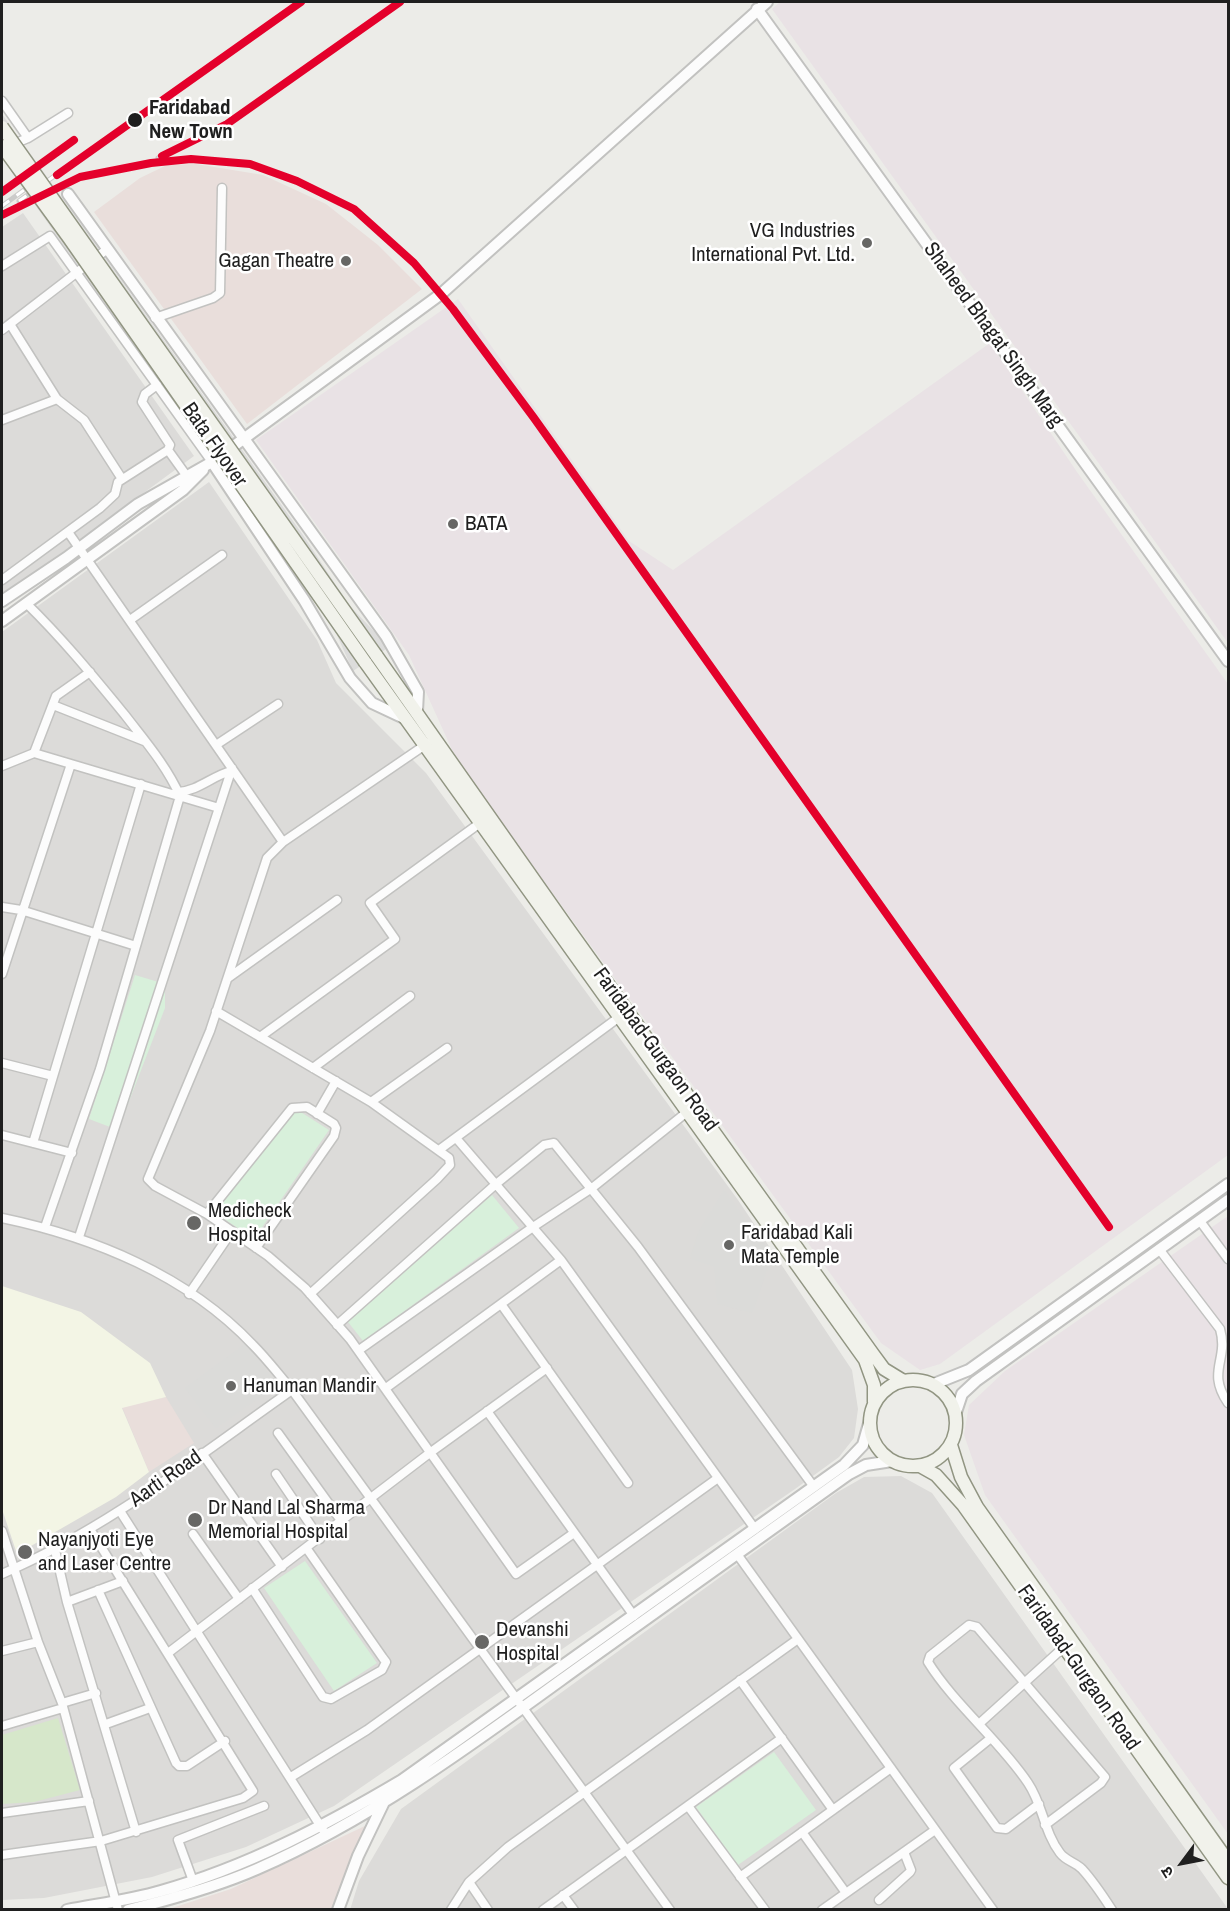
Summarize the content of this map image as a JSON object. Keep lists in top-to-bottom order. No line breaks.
{"streets":{"main road":["Bata Flyover","Faridabad-Gurgaon Road"],"street":["Shaheed Bhagat Singh Marg","Aarti Road"]},"crossings":[["Bata Flyover","Faridabad-Gurgaon Road"]],"places":["Faridabad New Town","VG Industries International Pvt. Ltd.","Gagan Theatre","BATA","Medicheck Hospital","Faridabad Kali Mata Temple","Hanuman Mandir","Dr Nand Lal Sharma Memorial Hospital","Nayanjyoti Eye and Laser Centre","Devanshi Hospital"],"north":"bottom left"}
